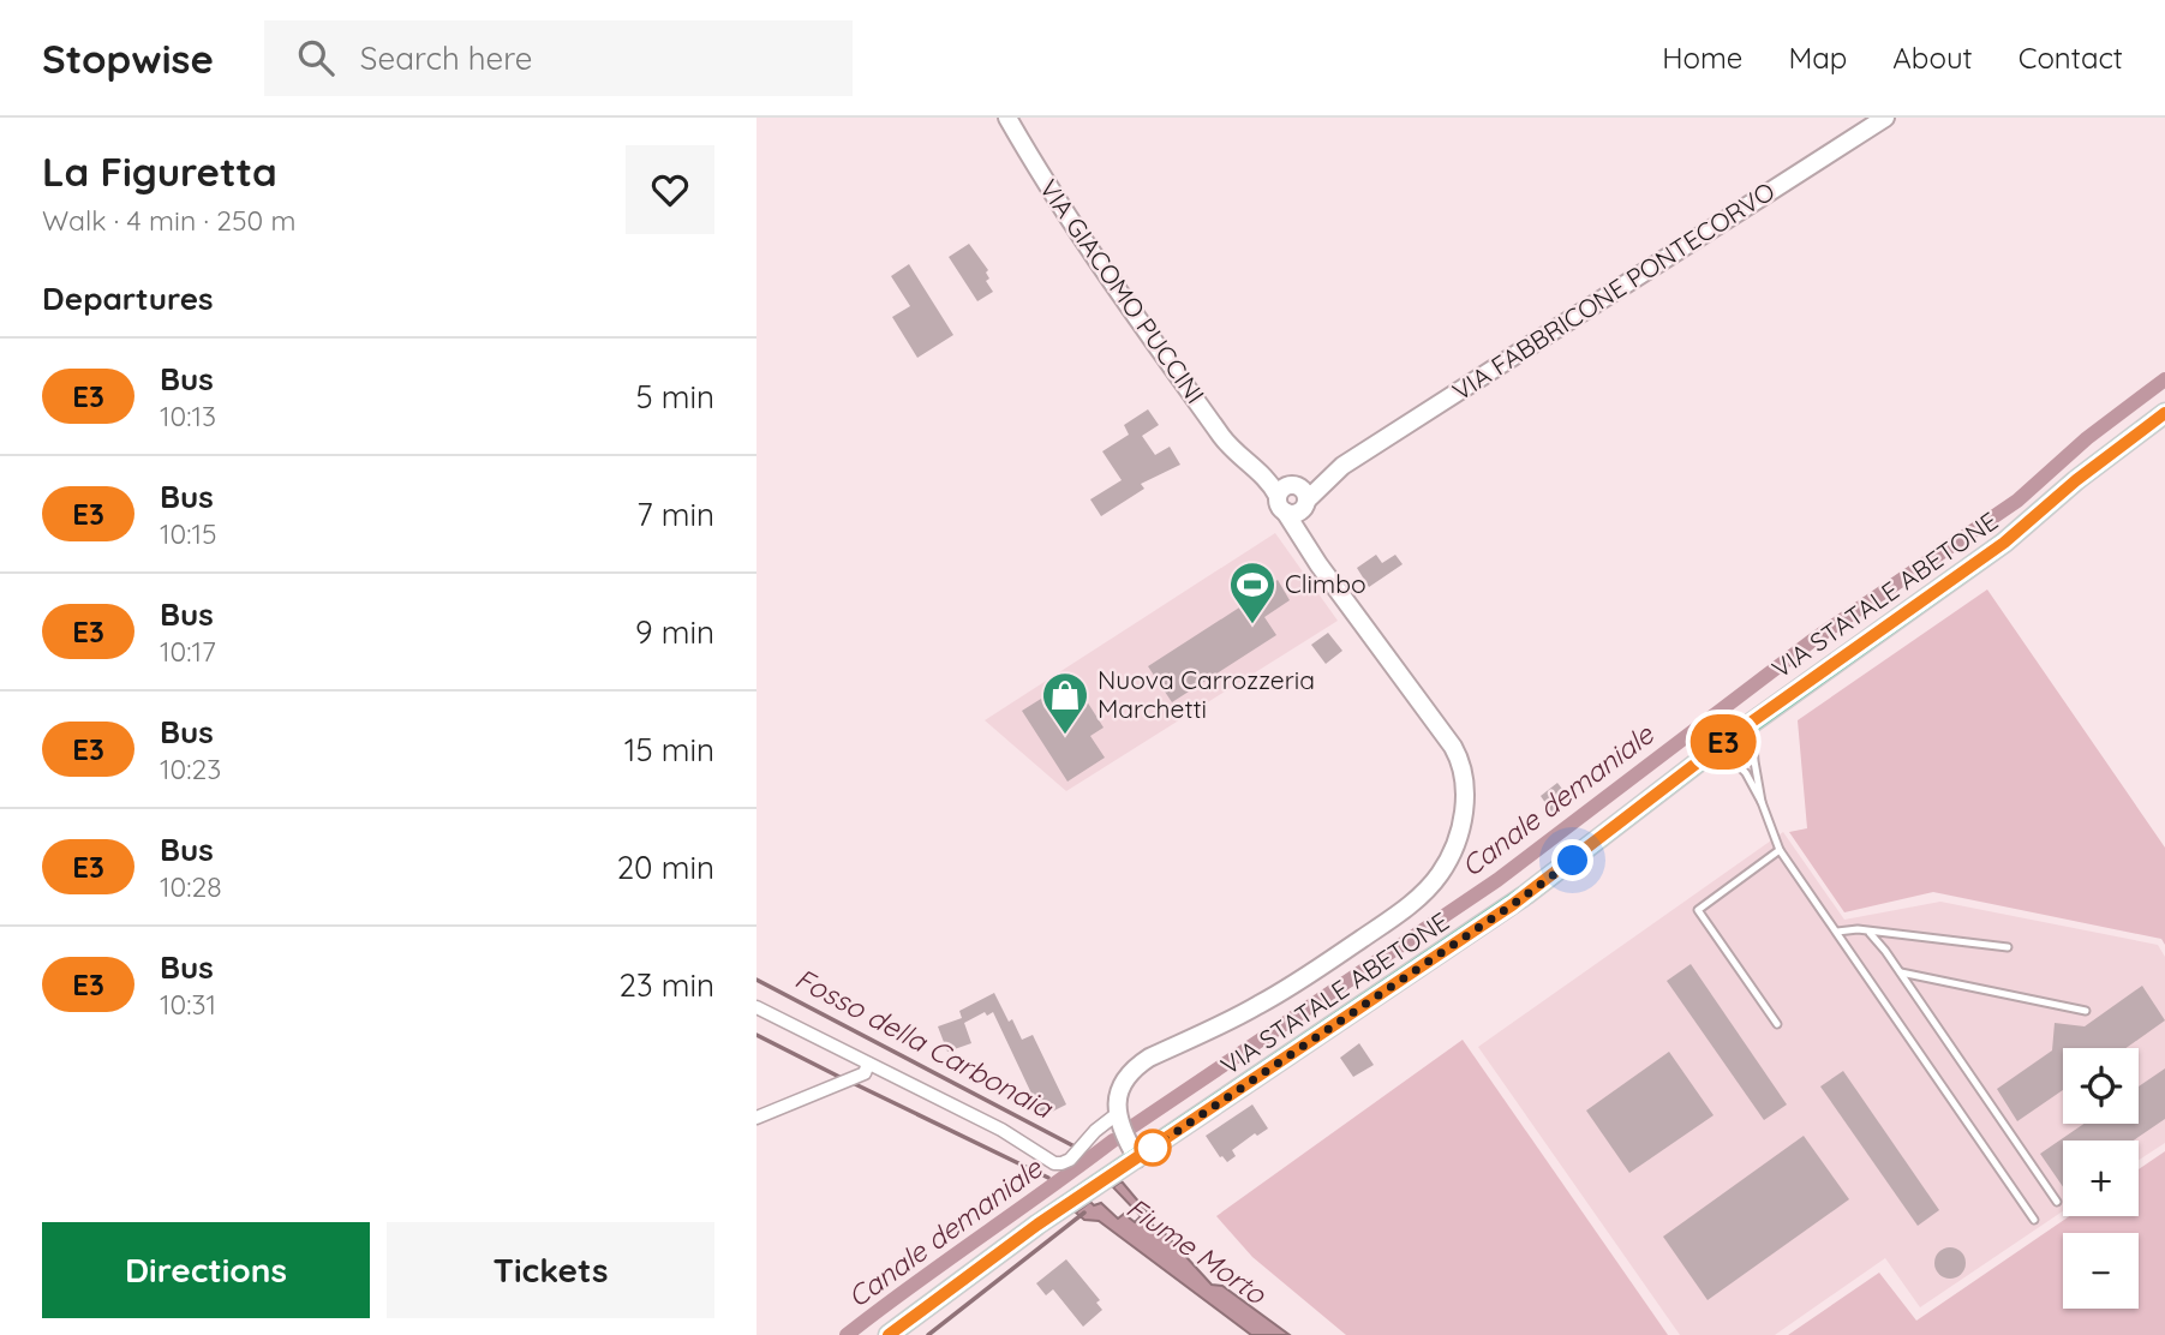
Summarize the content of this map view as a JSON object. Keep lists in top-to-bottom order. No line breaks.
{"streets":{"main road":["VIA STATALE ABETONE"],"street":["VIA GIACOMO PUCCINI","VIA FABBRICONE PONTECORVO"]},"crossings":[["VIA GIACOMO PUCCINI","VIA FABBRICONE PONTECORVO"]],"water":["Canale demaniale","Fosso della Carbonaia","Fiume Morto"],"places":{"sports":["Climbo"],"shop":["Nuova Carrozzeria Marchetti"]},"lines":["bus line E3"],"page":{"header":"Stopwise","search":"Search here","nav":["Home","Map","About","Contact"],"heading":[["La Figuretta","Walk · 4 min · 250 m"],"Departures"],"on_map":"E3","list":[{"mark":"E3","name":"Bus","note":"10:13","value":"5 min"},{"mark":"E3","name":"Bus","note":"10:15","value":"7 min"},{"mark":"E3","name":"Bus","note":"10:17","value":"9 min"},{"mark":"E3","name":"Bus","note":"10:23","value":"15 min"},{"mark":"E3","name":"Bus","note":"10:28","value":"20 min"},{"mark":"E3","name":"Bus","note":"10:31","value":"23 min"}],"map_buttons":["+","−"],"buttons":["Directions","Tickets"]}}
